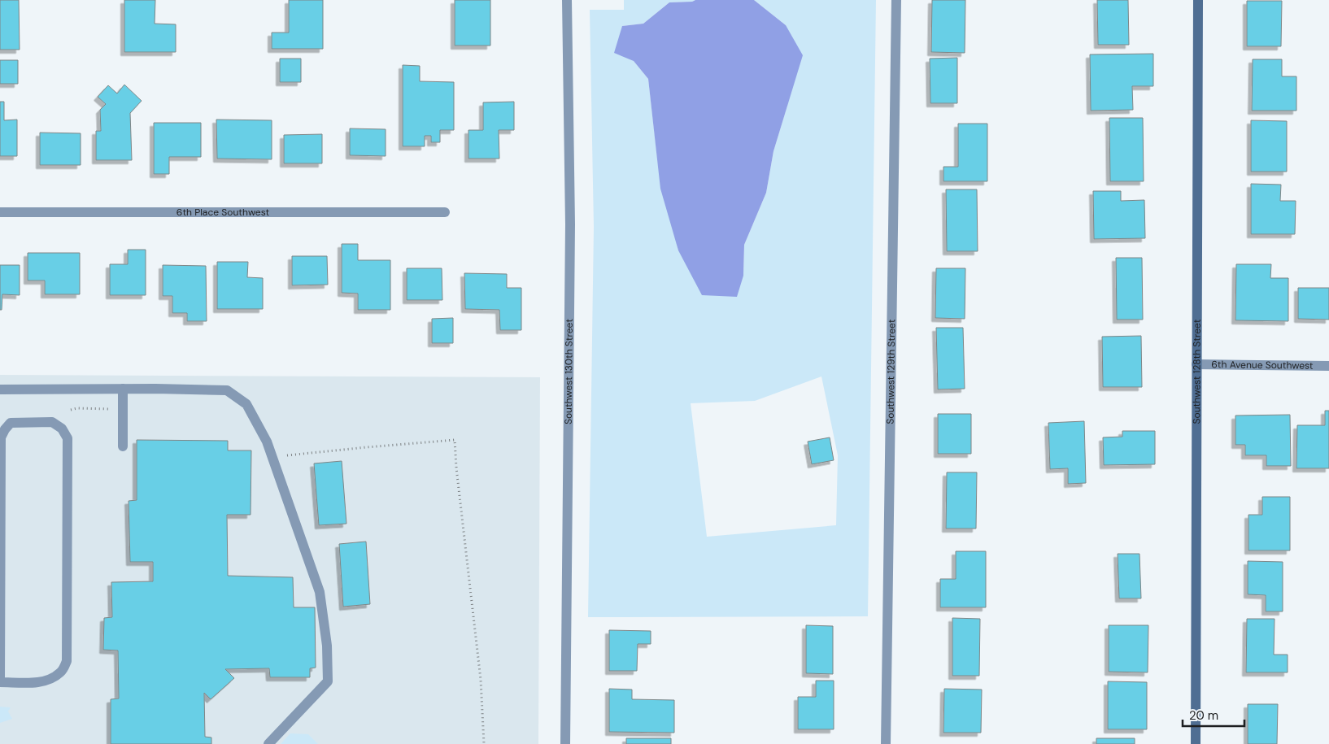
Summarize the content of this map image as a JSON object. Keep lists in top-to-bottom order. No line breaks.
{"streets":{"main road":["Southwest 128th Street"],"street":["6th Place Southwest","6th Avenue Southwest","Southwest 130th Street","Southwest 129th Street"]},"crossings":[["6th Avenue Southwest","Southwest 128th Street"]],"scale_bar":"20 m"}
